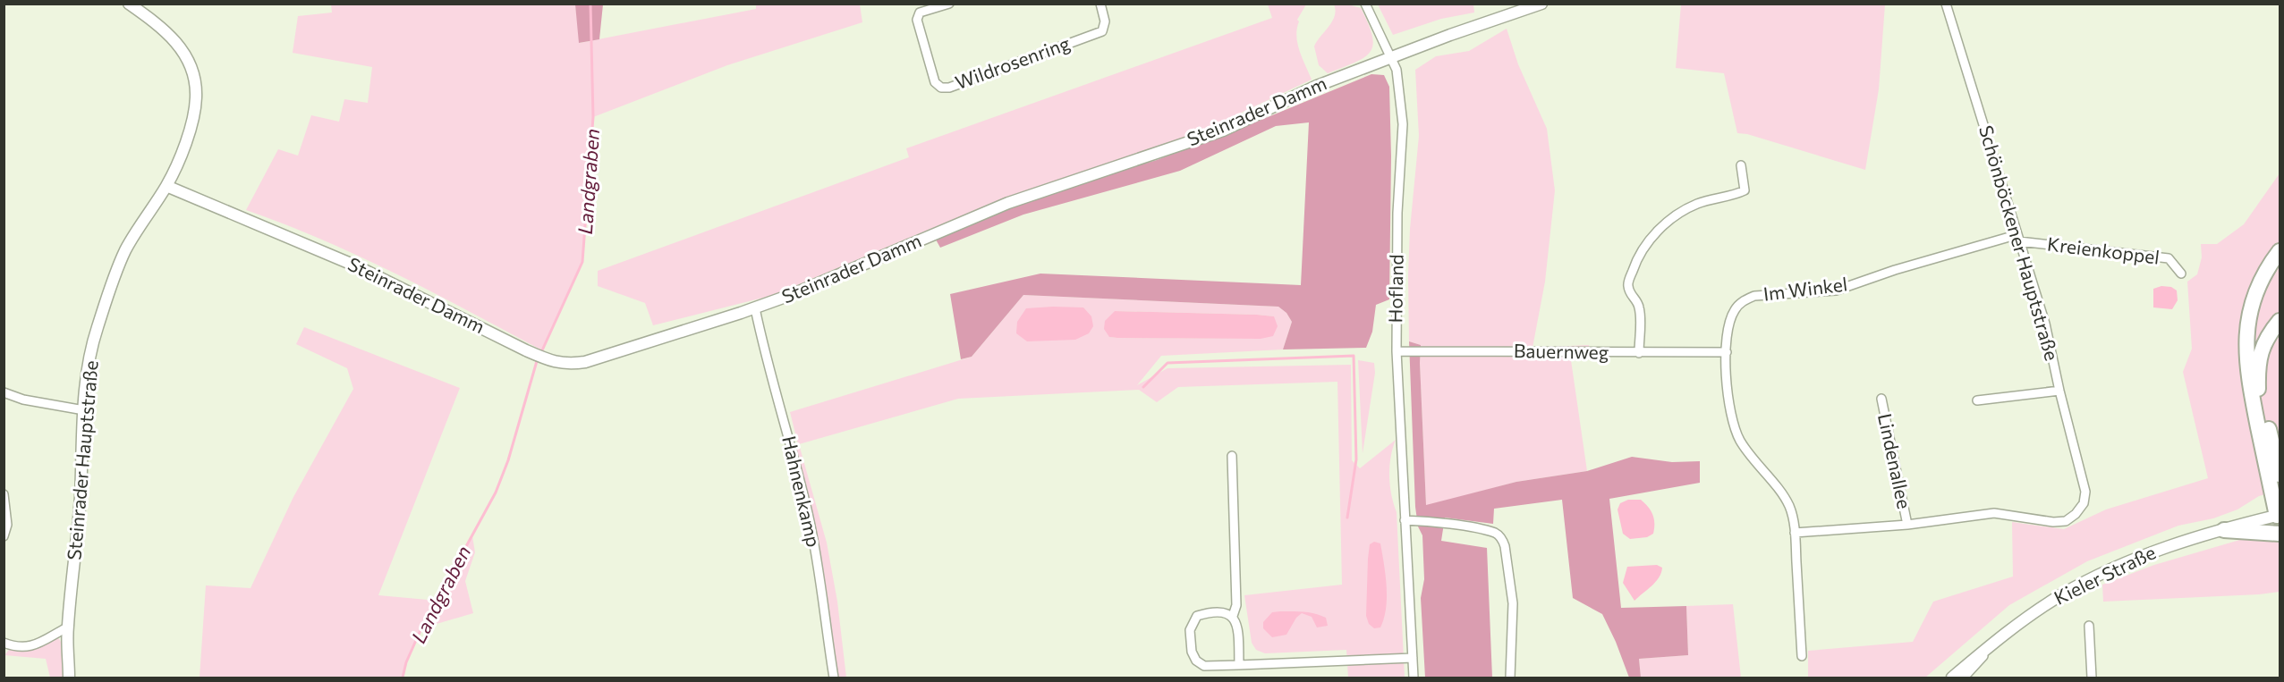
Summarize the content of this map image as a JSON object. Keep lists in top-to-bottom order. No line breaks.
{"streets":{"main road":["Steinrader Damm","Steinrader Hauptstraße","Kieler Straße"],"street":["Wildrosenring","Schönböckener Hauptstraße","Kreienkoppel","Hofland","Im Winkel","Bauernweg","Lindenallee","Hahnenkamp"]},"crossings":[["Steinrader Damm","Hofland"],["Steinrader Damm","Steinrader Hauptstraße"],["Steinrader Damm","Hahnenkamp"],["Schönböckener Hauptstraße","Kreienkoppel"],["Schönböckener Hauptstraße","Im Winkel"],["Schönböckener Hauptstraße","Lindenallee"],["Kreienkoppel","Im Winkel"],["Hofland","Bauernweg"],["Im Winkel","Bauernweg"],["Im Winkel","Lindenallee"]],"water":["Landgraben"]}
